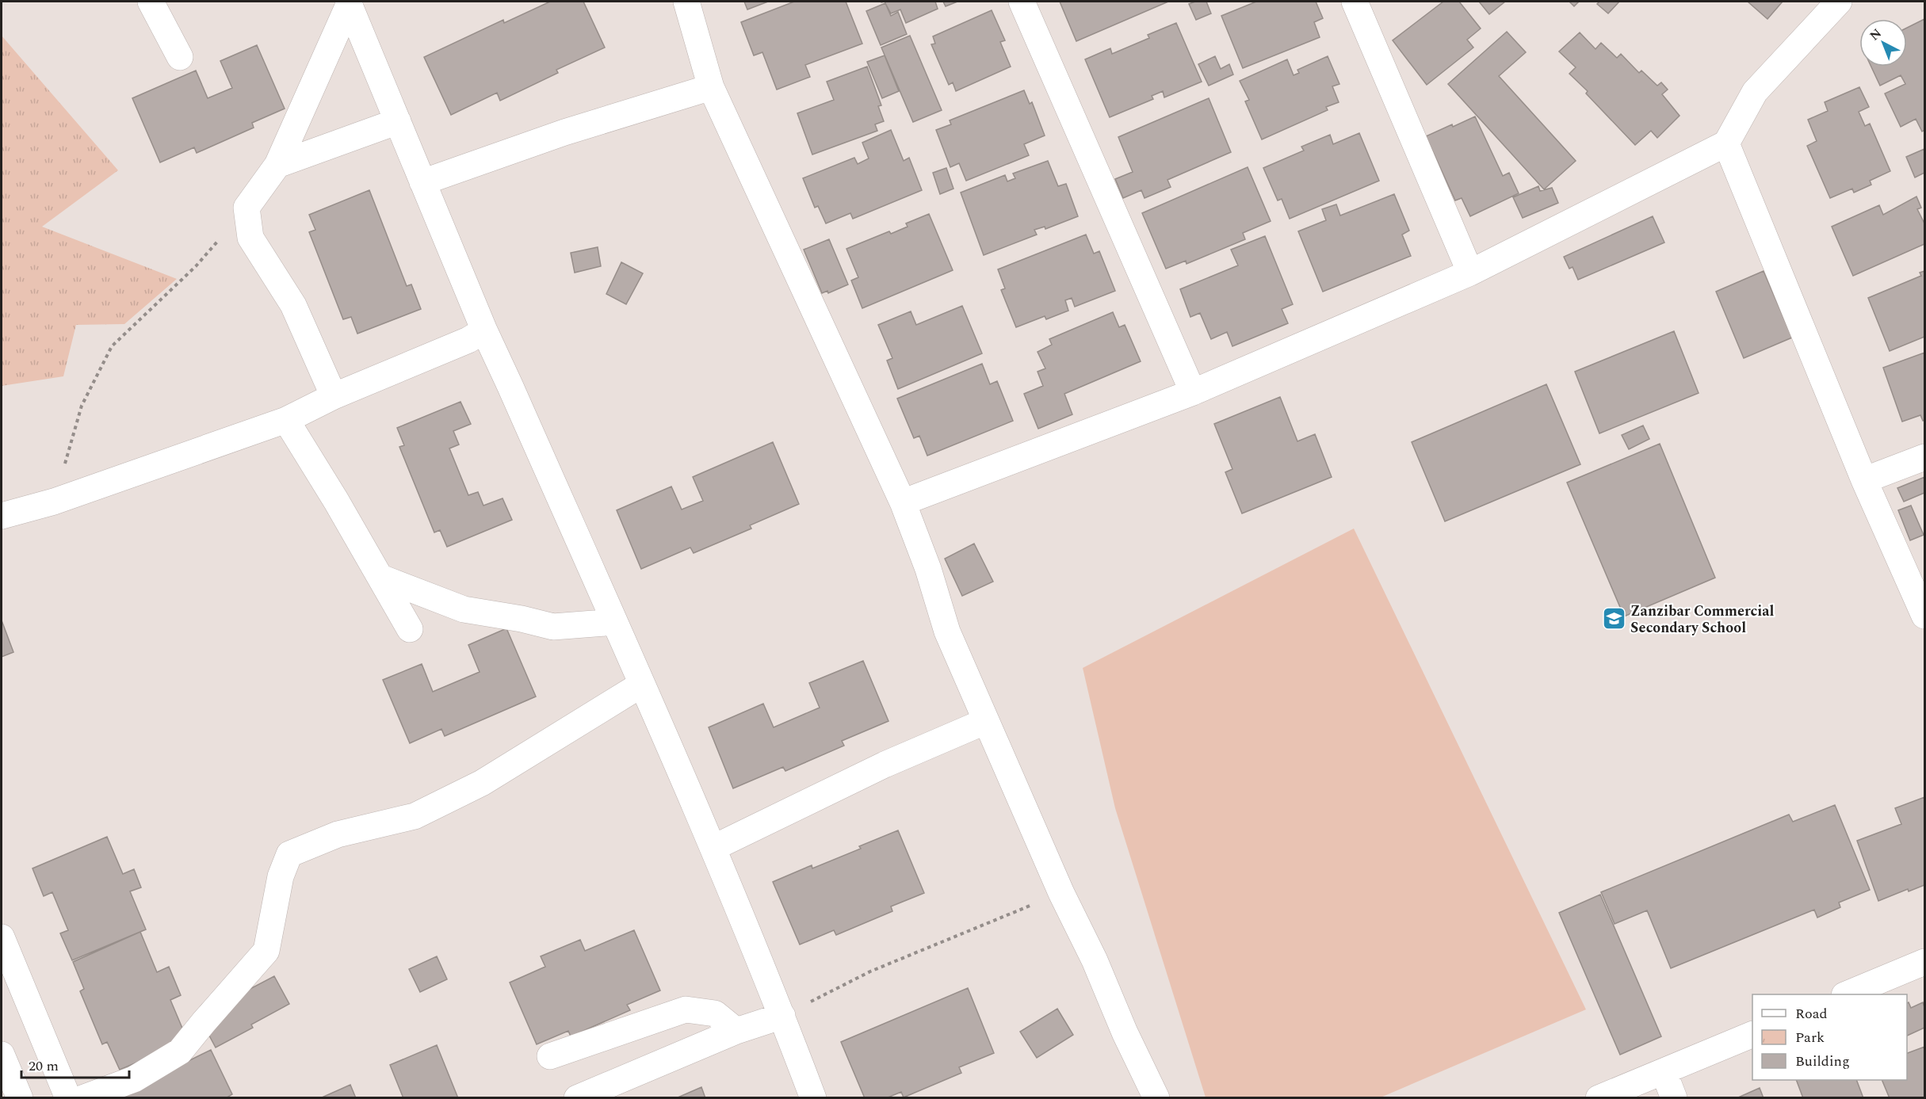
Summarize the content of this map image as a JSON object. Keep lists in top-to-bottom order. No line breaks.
{"places":{"school or university":["Zanzibar Commercial Secondary School"]},"legend":["Road","Park","Building"],"scale_bar":"20 m","north":"top left"}
